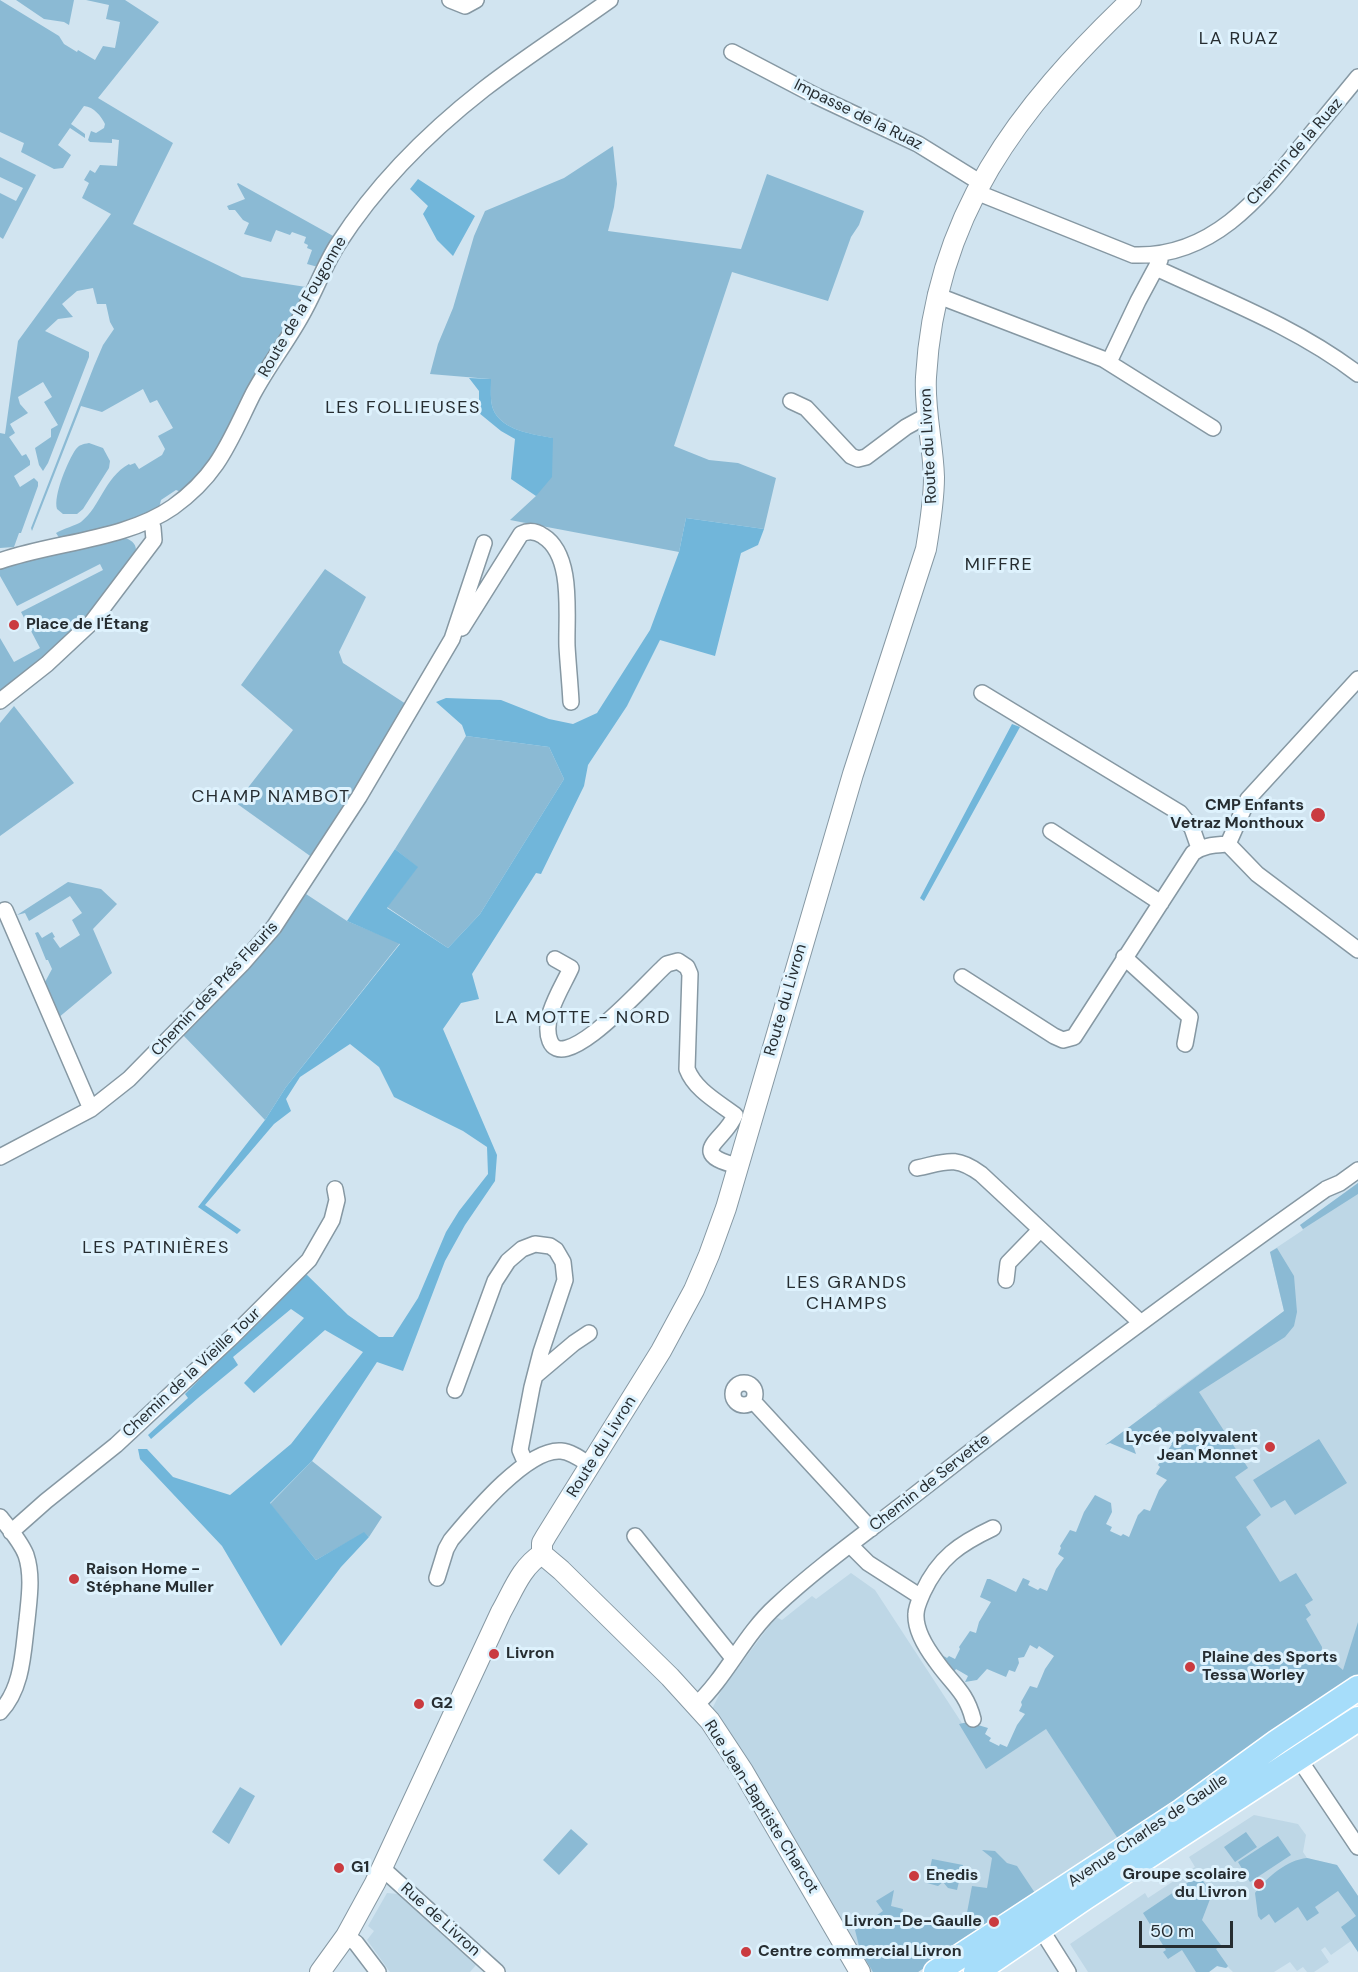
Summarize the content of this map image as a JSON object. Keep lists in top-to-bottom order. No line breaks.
{"streets":{"main road":["Avenue Charles de Gaulle"],"street":["Impasse de la Ruaz","Chemin de la Ruaz","Route de la Fougonne","Route du Livron","Chemin des Prés Fleuris","Chemin de la Vieille Tour","Chemin de Servette","Rue Jean-Baptiste Charcot","Rue de Livron"]},"crossings":[["Impasse de la Ruaz","Chemin de la Ruaz"],["Impasse de la Ruaz","Route du Livron"],["Chemin de la Ruaz","Route du Livron"],["Route du Livron","Rue Jean-Baptiste Charcot"],["Route du Livron","Rue de Livron"],["Chemin de Servette","Rue Jean-Baptiste Charcot"]],"districts":["LA RUAZ","LES FOLLIEUSES","MIFFRE","CHAMP NAMBOT","LA MOTTE - NORD","LES PATINIÈRES","LES GRANDS CHAMPS"],"places":["Place de l'Étang","CMP Enfants Vetraz Monthoux","Lycée polyvalent Jean Monnet","Raison Home - Stéphane Muller","Livron","Plaine des Sports Tessa Worley","G2","G1","Enedis","Groupe scolaire du Livron","Livron-De-Gaulle","Centre commercial Livron"],"scale_bar":"50 m"}
